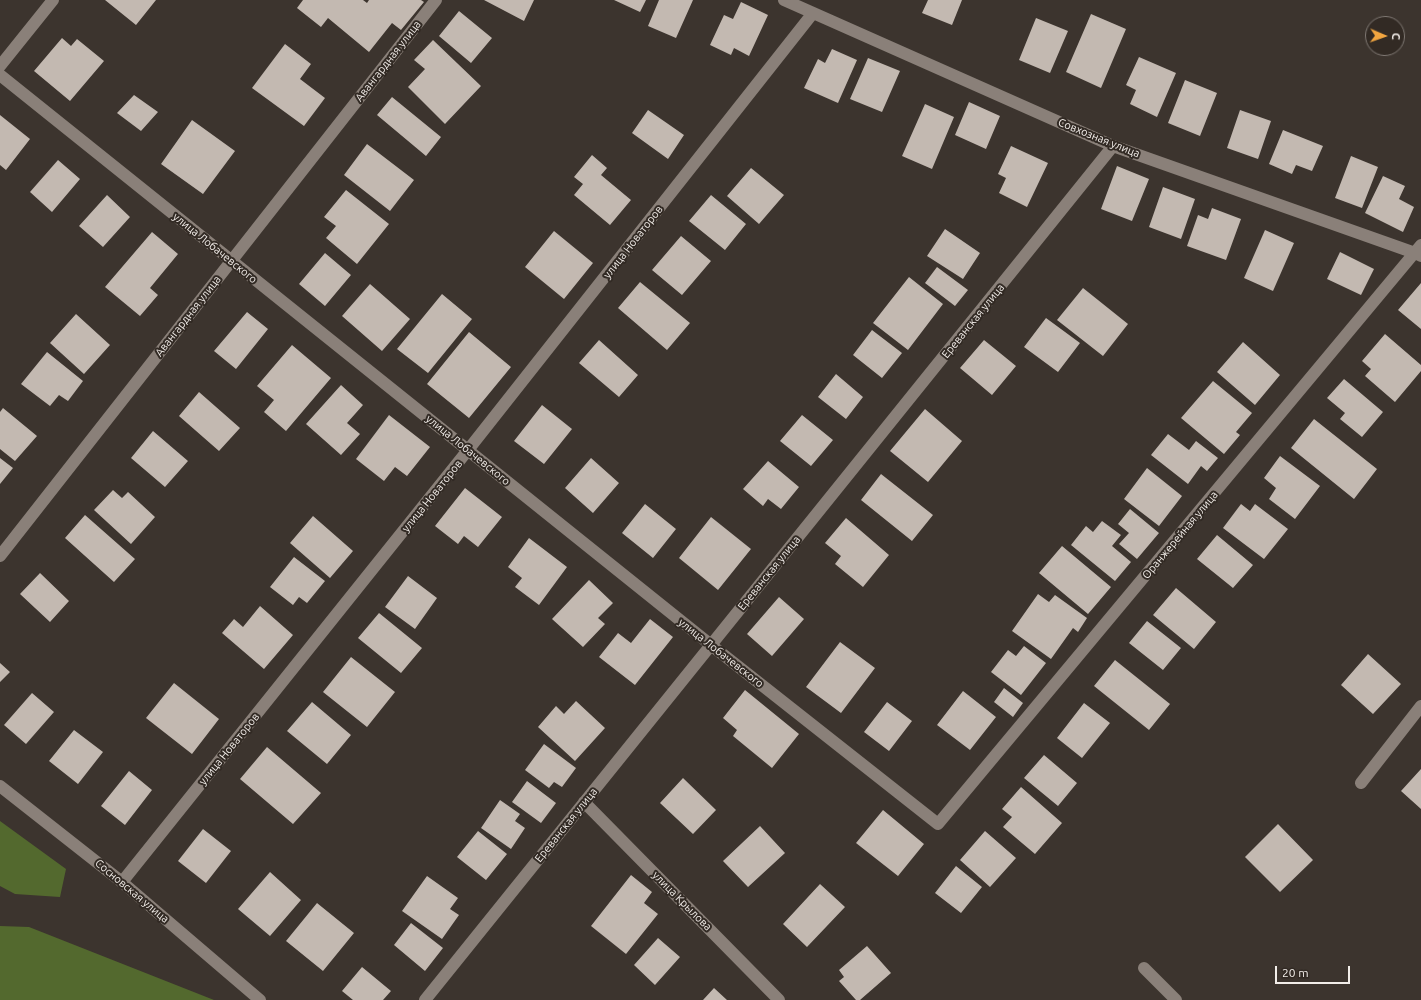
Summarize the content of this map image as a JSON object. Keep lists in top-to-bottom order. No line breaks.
{"streets":{"street":["Авангардная улица","Совхозная улица","улица Новаторов","улица Лобачевского","Ереванская улица","Оранжерейная улица","Сосновская улица","улица Крылова"]},"crossings":[["Авангардная улица","улица Лобачевского"],["Совхозная улица","улица Новаторов"],["Совхозная улица","Ереванская улица"],["Совхозная улица","Оранжерейная улица"],["улица Новаторов","улица Лобачевского"],["улица Новаторов","Сосновская улица"],["улица Лобачевского","Ереванская улица"],["улица Лобачевского","Оранжерейная улица"],["Ереванская улица","улица Крылова"]],"scale_bar":"20 m","north":"right"}
